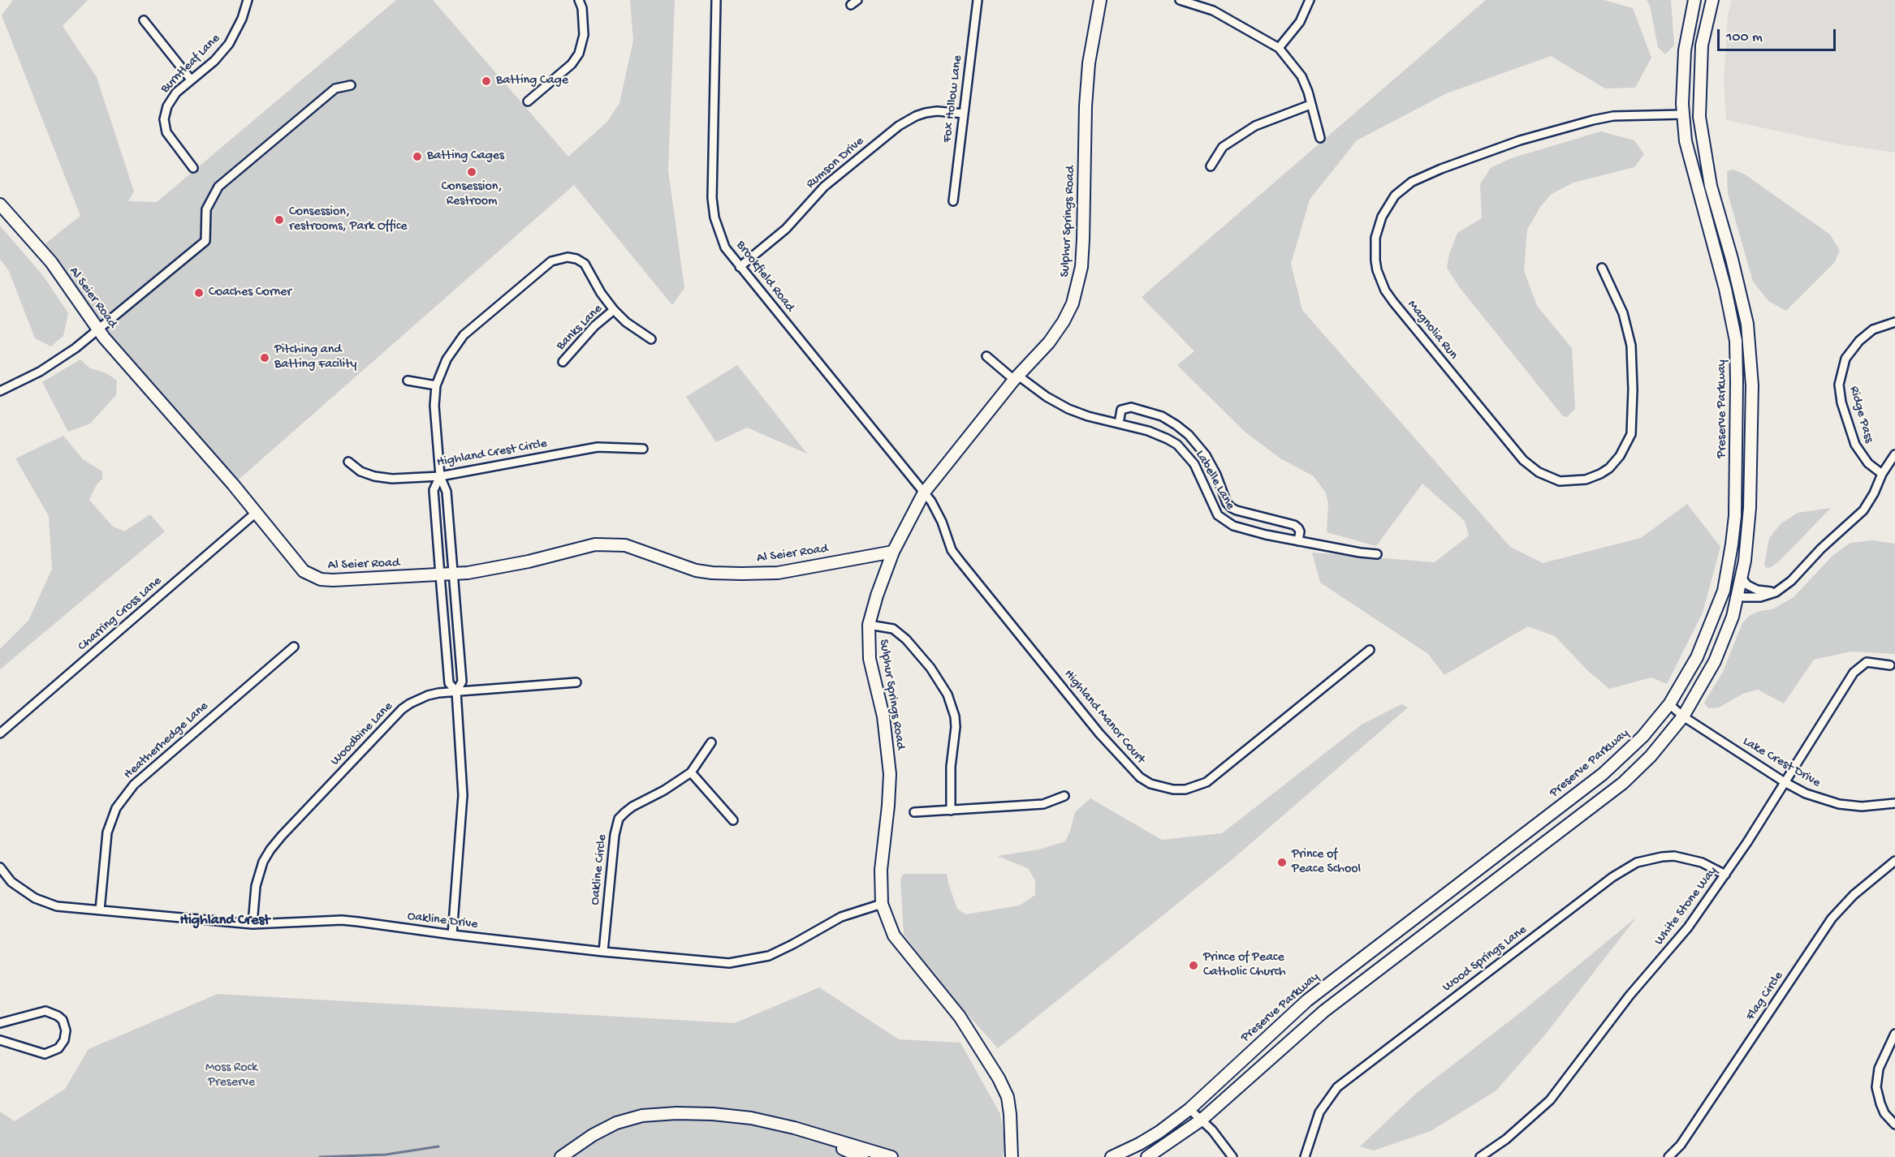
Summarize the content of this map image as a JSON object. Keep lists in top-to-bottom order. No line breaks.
{"streets":{"street":["Burntleaf Lane","Fox Hollow Lane","Rumson Drive","Sulphur Springs Road","Brookfield Road","Al Seier Road","Banks Lane","Magnolia Run","Preserve Parkway","Ridge Pass","Highland Crest Circle","Labelle Lane","Charring Cross Lane","Highland Manor Court","Woodbine Lane","Heatherhedge Lane","Lake Crest Drive","Oakline Circle","White Stone Way","Oakline Drive","Wood Springs Lane","Flag Circle"]},"crossings":[["Fox Hollow Lane","Rumson Drive"],["Rumson Drive","Brookfield Road"],["Sulphur Springs Road","Brookfield Road"],["Sulphur Springs Road","Al Seier Road"],["Sulphur Springs Road","Labelle Lane"],["Sulphur Springs Road","Highland Manor Court"],["Sulphur Springs Road","Oakline Drive"],["Brookfield Road","Highland Manor Court"],["Al Seier Road","Charring Cross Lane"],["Magnolia Run","Preserve Parkway"],["Preserve Parkway","Lake Crest Drive"],["Woodbine Lane","Oakline Drive"],["Heatherhedge Lane","Oakline Drive"],["Lake Crest Drive","White Stone Way"],["Oakline Circle","Oakline Drive"],["White Stone Way","Wood Springs Lane"]],"districts":["Highland Crest"],"parks":["Moss Rock Preserve"],"places":["Batting Cage","Batting Cages","Consession, Restroom","Consession, restrooms, Park Office","Coaches Corner","Pitching and Batting Facility","Prince of Peace School","Prince of Peace Catholic Church"],"scale_bar":"100 m"}
